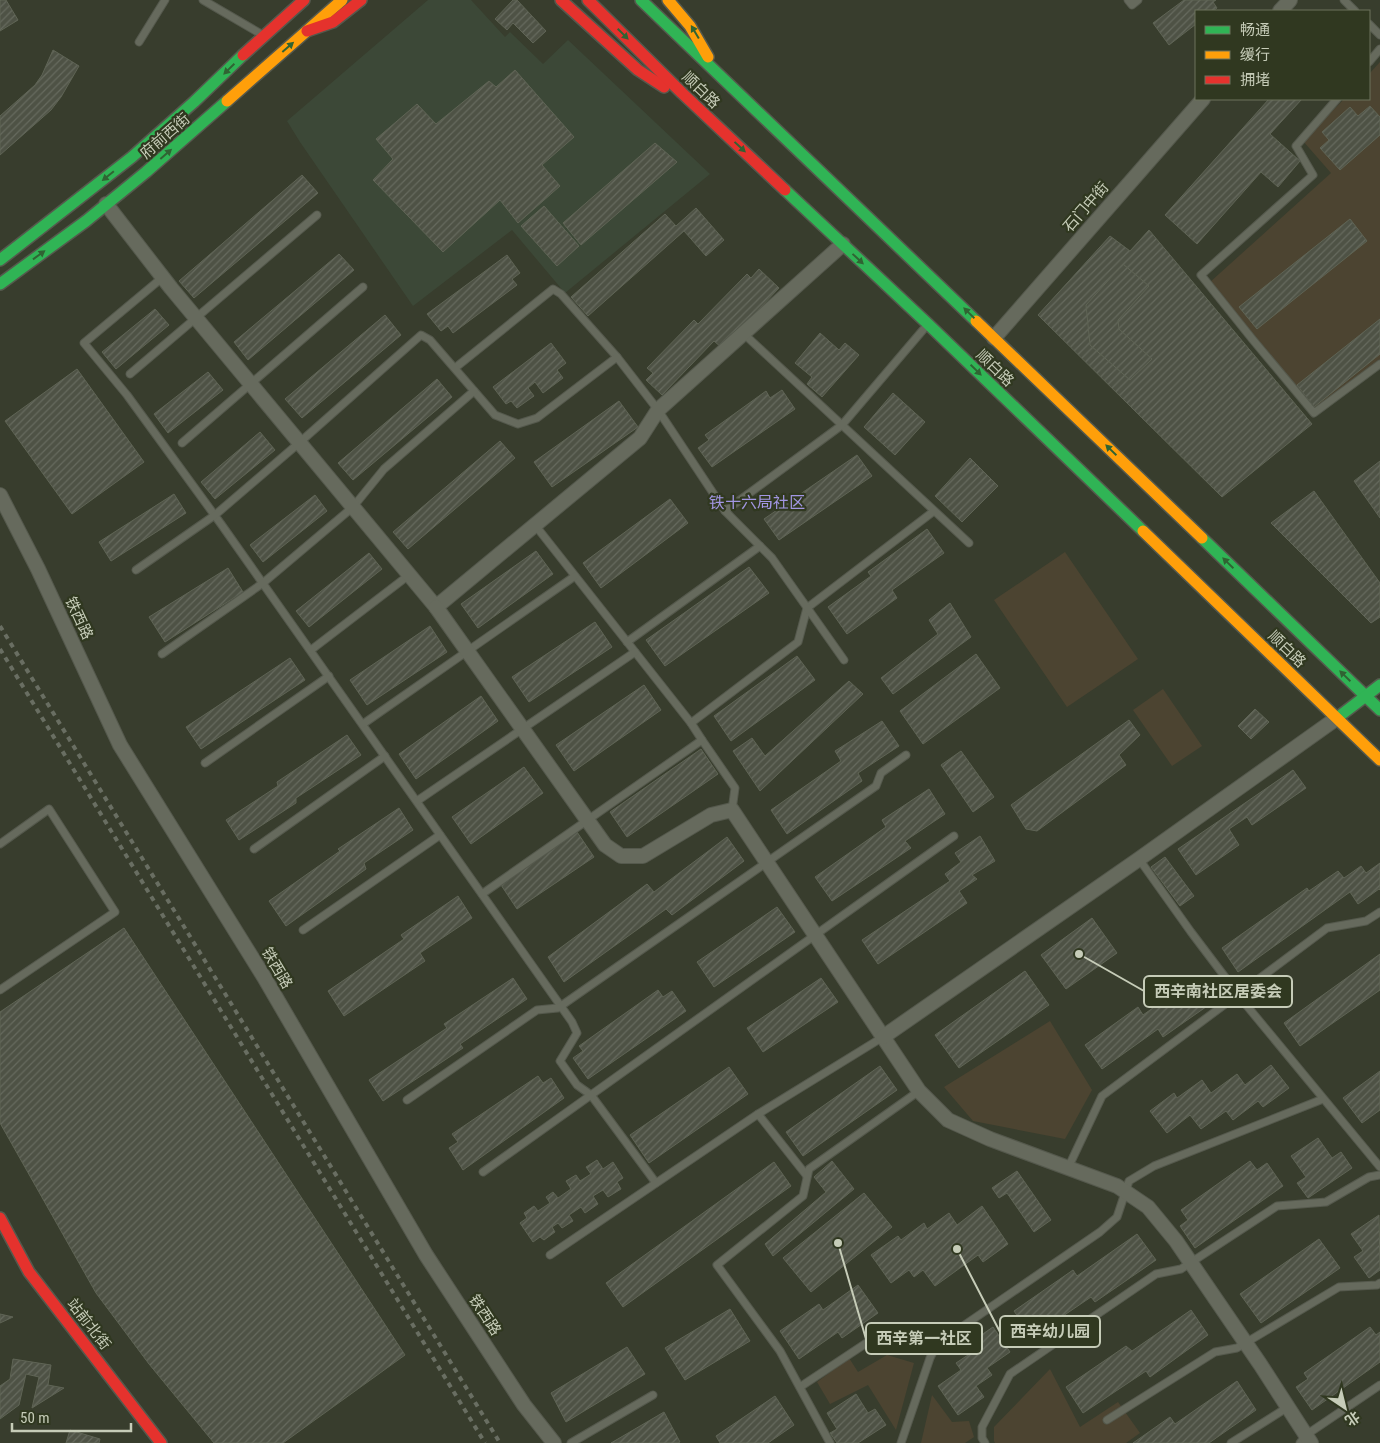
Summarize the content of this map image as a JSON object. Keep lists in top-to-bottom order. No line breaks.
{"streets":{"main road":["顺白路","府前西街","站前北街"],"street":["石门中街","铁西路"]},"crossings":[["顺白路","石门中街"]],"districts":["铁十六局社区"],"places":["西辛南社区居委会","西辛第一社区","西辛幼儿园"],"legend":["畅通","缓行","拥堵"],"scale_bar":"50 m","north":"bottom right"}
